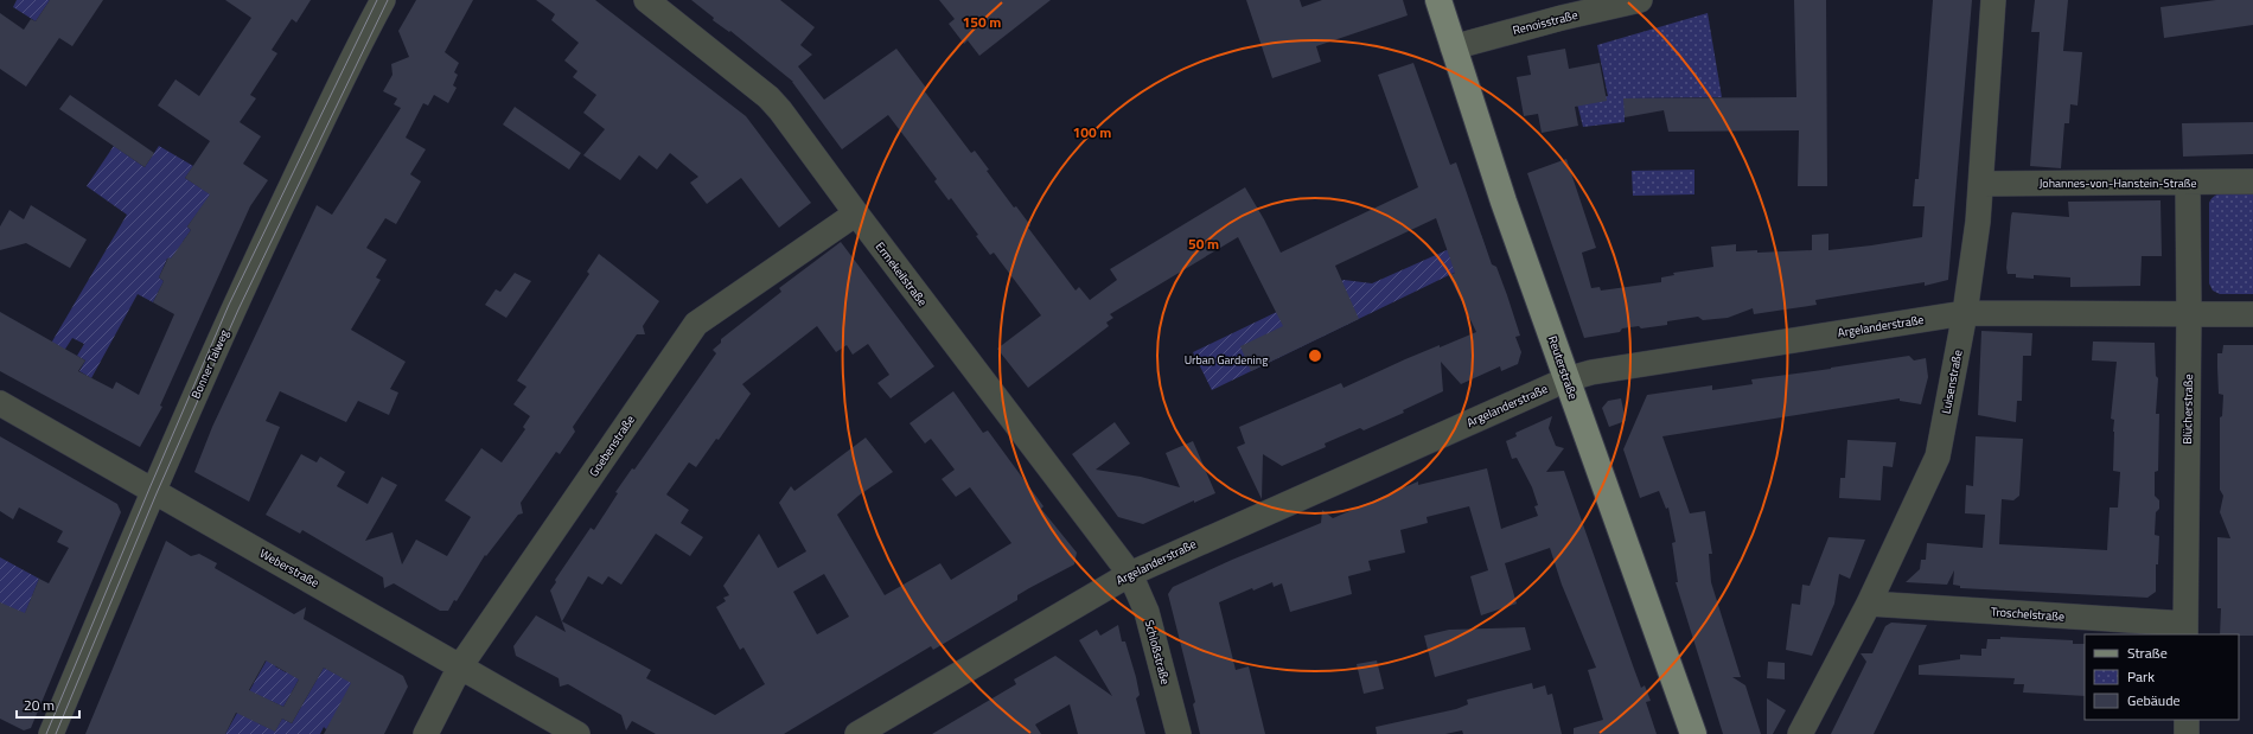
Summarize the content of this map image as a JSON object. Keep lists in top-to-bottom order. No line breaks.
{"streets":{"main road":["Reuterstraße"],"street":["Renoisstraße","Johannes-von-Hanstein-Straße","Ermekeilstraße","Argelanderstraße","Bonner Talweg","Luisenstraße","Blücherstraße","Goebenstraße","Weberstraße","Troschelstraße","Schloßstraße"]},"crossings":[["Renoisstraße","Reuterstraße"],["Johannes-von-Hanstein-Straße","Luisenstraße"],["Johannes-von-Hanstein-Straße","Blücherstraße"],["Ermekeilstraße","Argelanderstraße"],["Ermekeilstraße","Goebenstraße"],["Ermekeilstraße","Schloßstraße"],["Argelanderstraße","Reuterstraße"],["Argelanderstraße","Luisenstraße"],["Argelanderstraße","Blücherstraße"],["Argelanderstraße","Schloßstraße"],["Bonner Talweg","Weberstraße"],["Luisenstraße","Troschelstraße"],["Blücherstraße","Troschelstraße"],["Goebenstraße","Weberstraße"]],"parks":["Urban Gardening"],"legend":["Straße","Park","Gebäude"],"scale_bar":"20 m","rings":["150 m","100 m","50 m"]}
